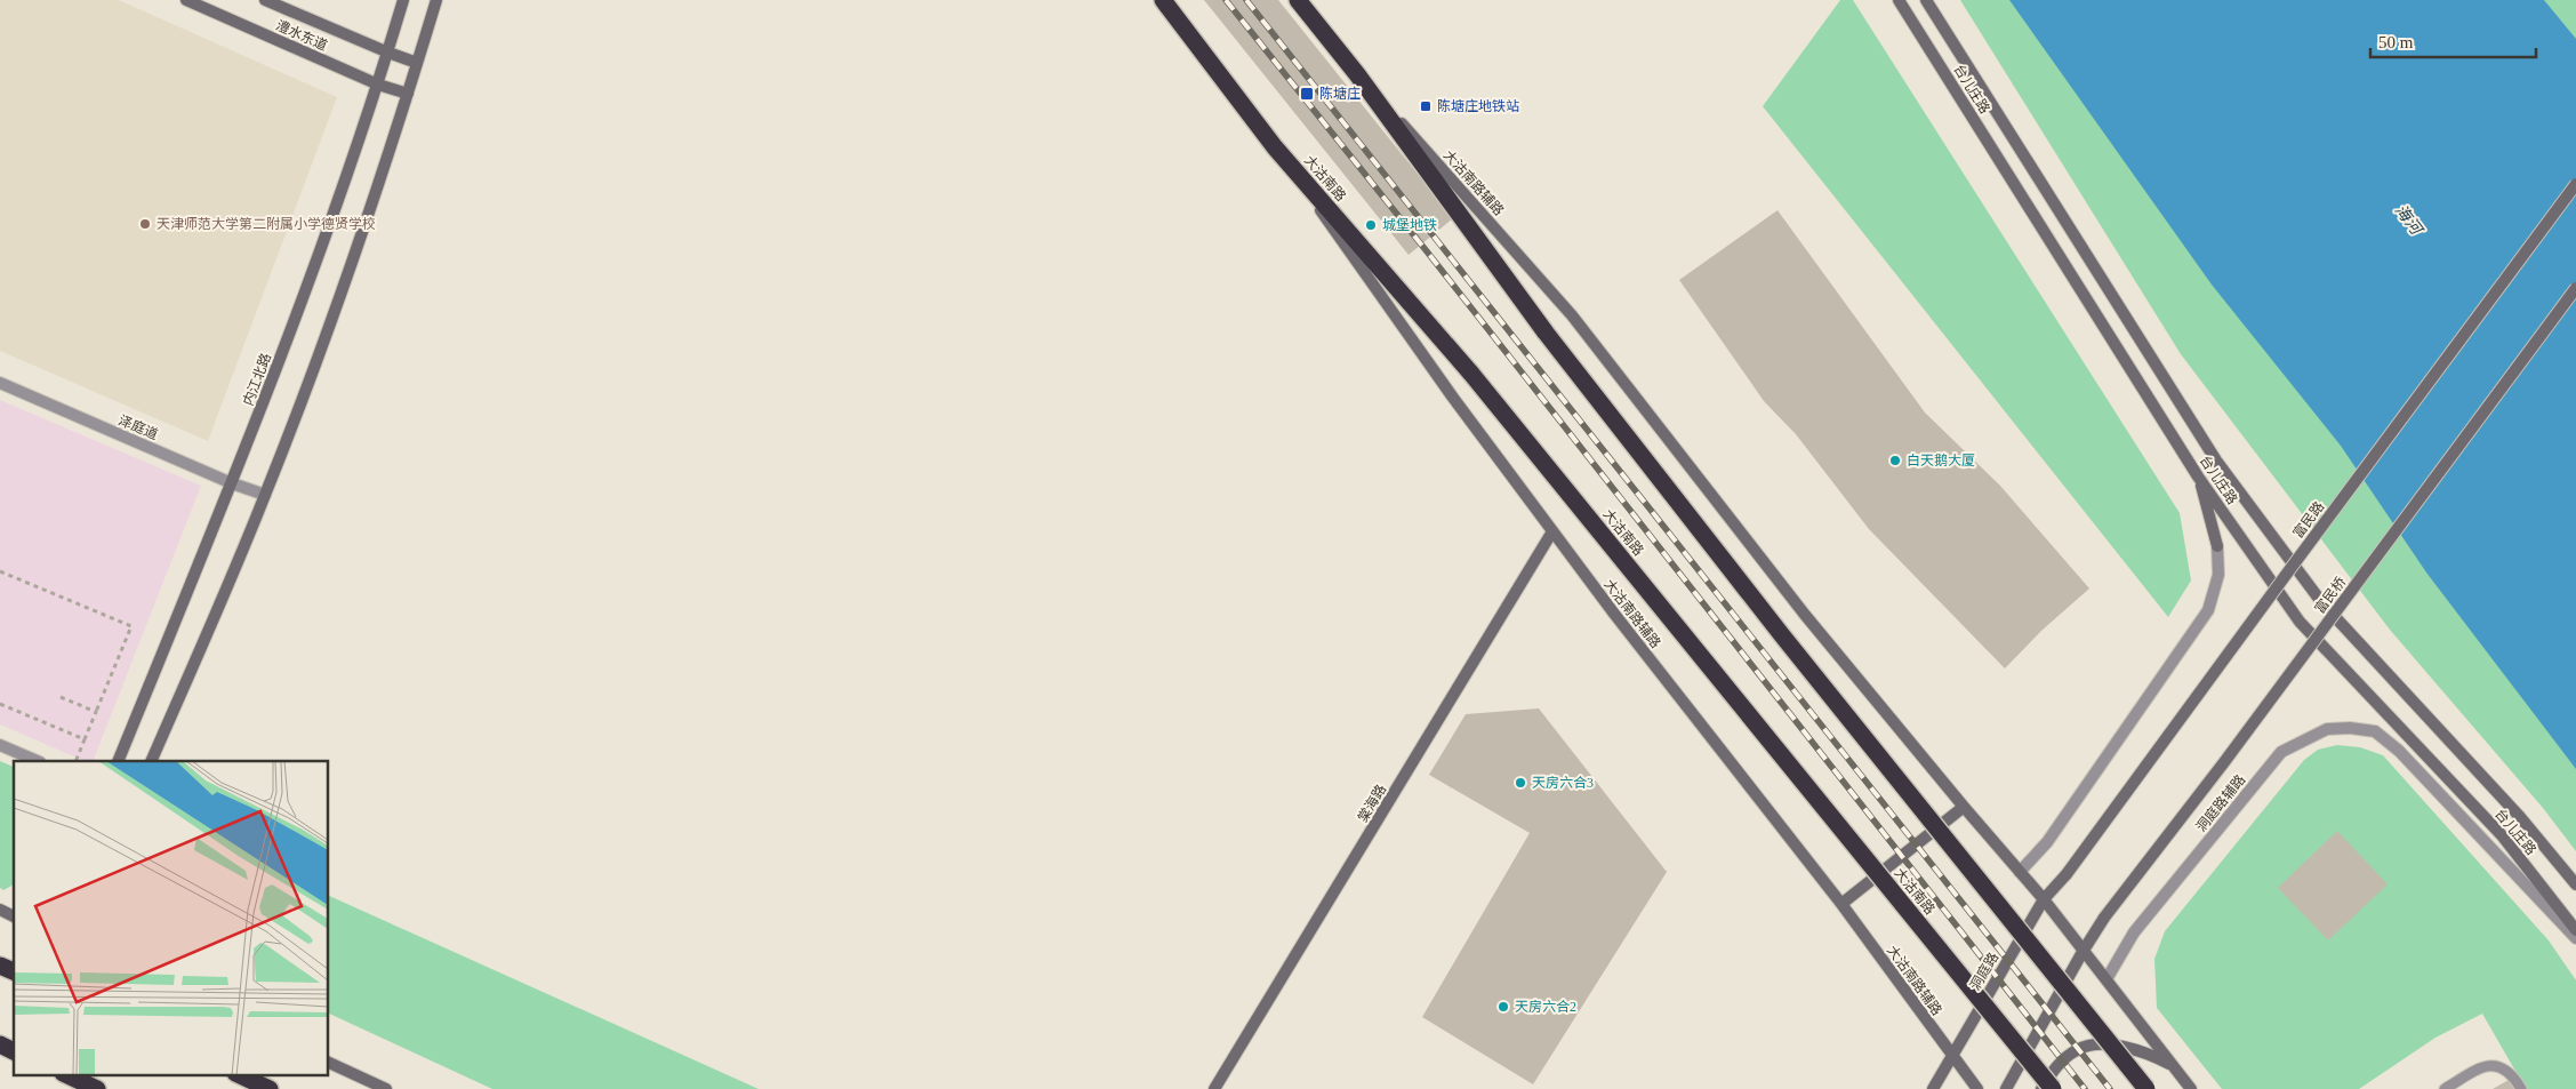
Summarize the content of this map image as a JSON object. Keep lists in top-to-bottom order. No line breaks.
{"streets":{"highway":["大沽南路"],"street":["澧水东道","台儿庄路","大沽南路辅路","内江北路","泽庭道","富民路","富民桥","棠海路","洞庭路辅路","洞庭路"]},"crossings":[["澧水东道","内江北路"],["大沽南路","大沽南路辅路"],["大沽南路辅路","富民桥"],["大沽南路辅路","棠海路"],["大沽南路辅路","洞庭路"],["内江北路","泽庭道"],["富民路","洞庭路"]],"water":["海河"],"places":{"transit":["陈塘庄","陈塘庄地铁站"],"other":["天津师范大学第二附属小学德贤学校","城堡地铁","白天鹅大厦","天房六合3","天房六合2"]},"scale_bar":"50 m"}
